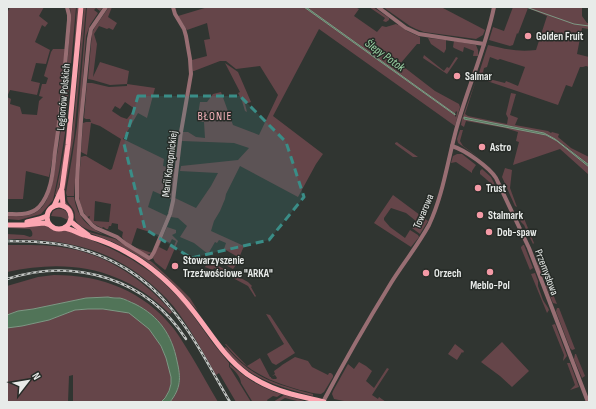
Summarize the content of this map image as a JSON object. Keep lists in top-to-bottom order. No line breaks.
{"streets":{"main road":["Legionów Polskich"],"street":["Marii Konopnickiej","Towarowa","Przemysłowa"]},"crossings":[["Towarowa","Przemysłowa"]],"districts":["BŁONIE"],"water":["Ślepy Potok"],"places":["Golden Fruit","Salmar","Astro","Trust","Stalmark","Dob-spaw","Stowarzyszenie Trzeźwościowe \"ARKA\"","Meblo-Pol","Orzech"],"north":"top right"}
